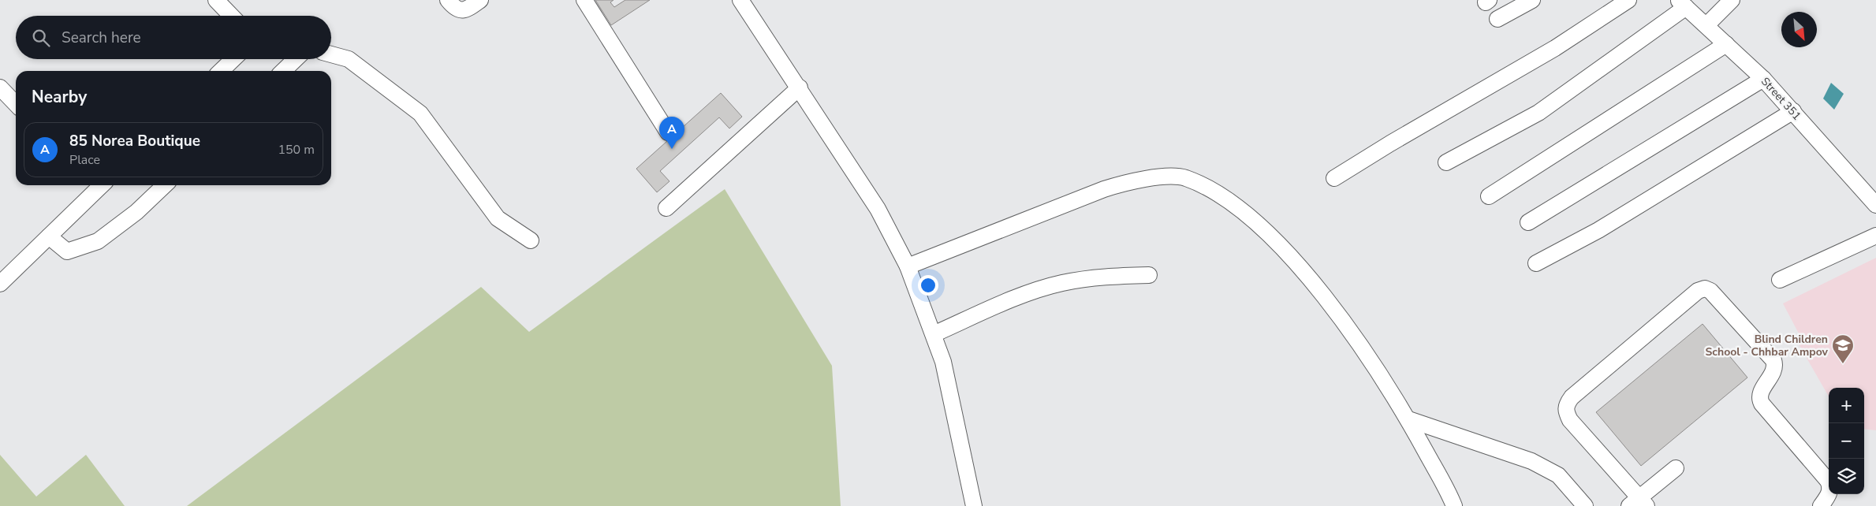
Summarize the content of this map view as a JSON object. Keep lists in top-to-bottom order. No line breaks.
{"streets":{"street":["Street 351"]},"places":{"school or university":["Blind Children School - Chhbar Ampov"]},"north":"bottom right","page":{"search":"Search here","heading":"Nearby","pins":"A","list":[{"mark":"A","name":"85 Norea Boutique","note":"Place","value":"150 m"}],"map_buttons":["+","−"]}}
